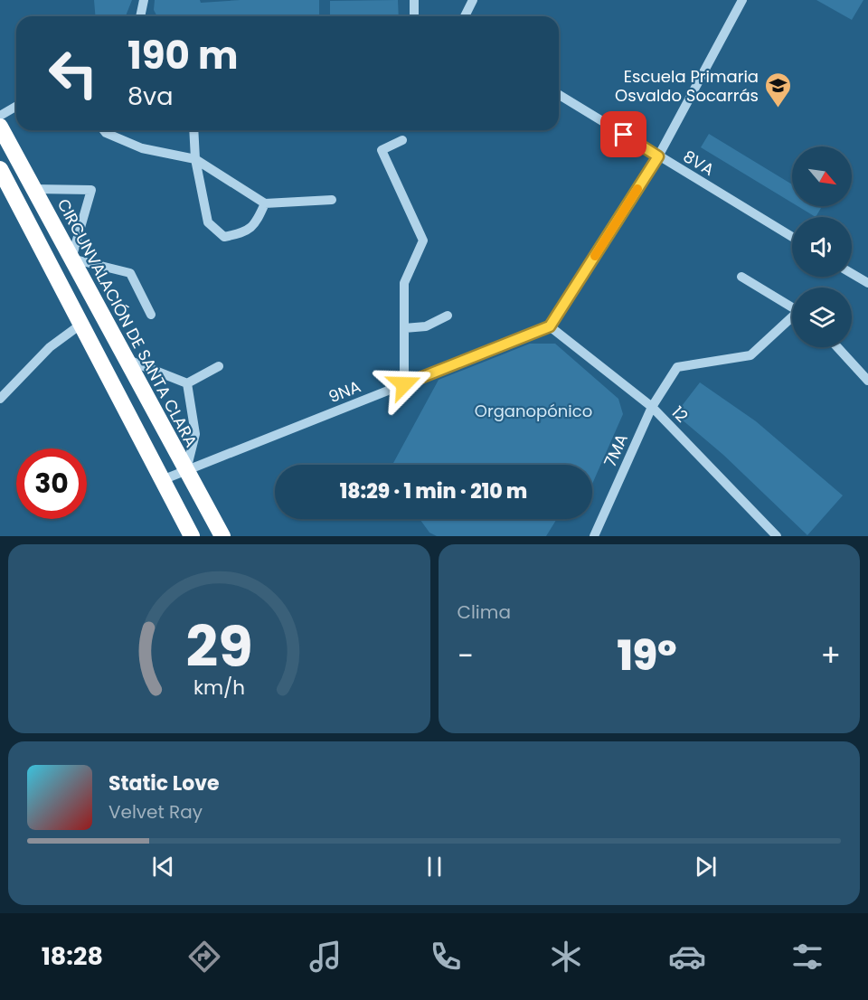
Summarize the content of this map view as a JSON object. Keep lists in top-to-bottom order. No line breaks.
{"streets":{"highway":["CIRCUNVALACIÓN DE SANTA CLARA"],"street":["8VA","9NA","12","7MA"]},"crossings":[["CIRCUNVALACIÓN DE SANTA CLARA","9NA"],["9NA","12"],["12","7MA"]],"parks":["Organopónico"],"places":{"school or university":["Escuela Primaria Osvaldo Socarrás"]},"north":"bottom right","page":{"turn":["190 m","8va"],"limit":"30","trip":"18:29 · 1 min · 210 m","tile":"Clima","heat":["−","19°","+"],"song":["Static Love","Velvet Ray"],"tabs":"18:28","gauge":["29","km/h"]}}
